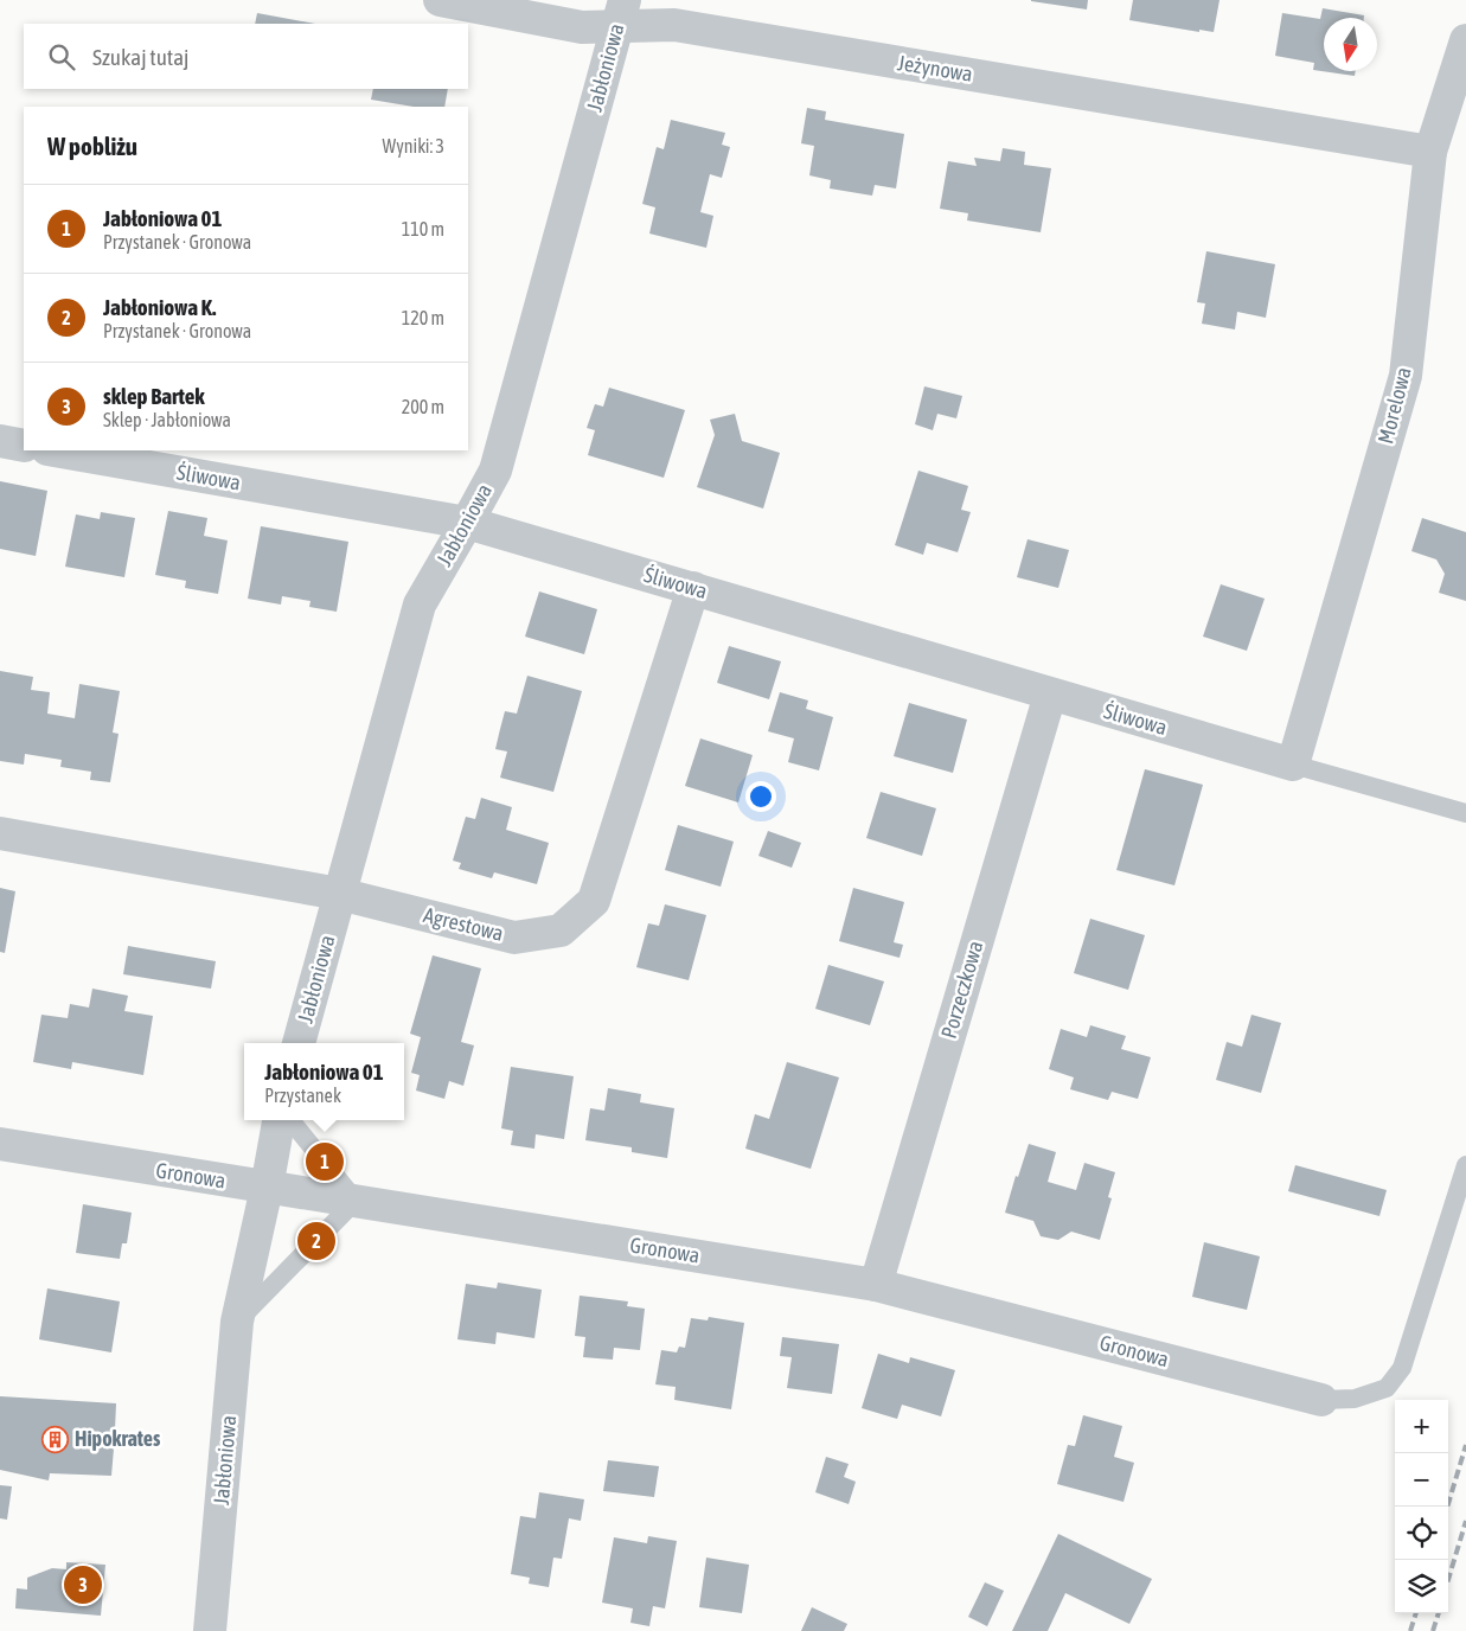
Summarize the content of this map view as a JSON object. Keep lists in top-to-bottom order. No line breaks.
{"streets":{"street":["Jabłoniowa","Jeżynowa","Morelowa","Śliwowa","Agrestowa","Porzeczkowa","Gronowa"]},"crossings":[["Jabłoniowa","Jeżynowa"],["Jabłoniowa","Śliwowa"],["Jabłoniowa","Agrestowa"],["Jabłoniowa","Gronowa"],["Jeżynowa","Morelowa"],["Morelowa","Śliwowa"],["Śliwowa","Agrestowa"],["Śliwowa","Porzeczkowa"],["Porzeczkowa","Gronowa"]],"places":{"building":["Hipokrates"]},"north":"bottom","page":{"search":"Szukaj tutaj","heading":["W pobliżu","Wyniki: 3"],"list":[{"mark":"1","name":"Jabłoniowa 01","note":"Przystanek · Gronowa","value":"110 m"},{"mark":"2","name":"Jabłoniowa K.","note":"Przystanek · Gronowa","value":"120 m"},{"mark":"3","name":"sklep Bartek","note":"Sklep · Jabłoniowa","value":"200 m"}],"popup":["Jabłoniowa 01","Przystanek"],"pins":["1","2","3"],"map_buttons":["+","−"]}}
